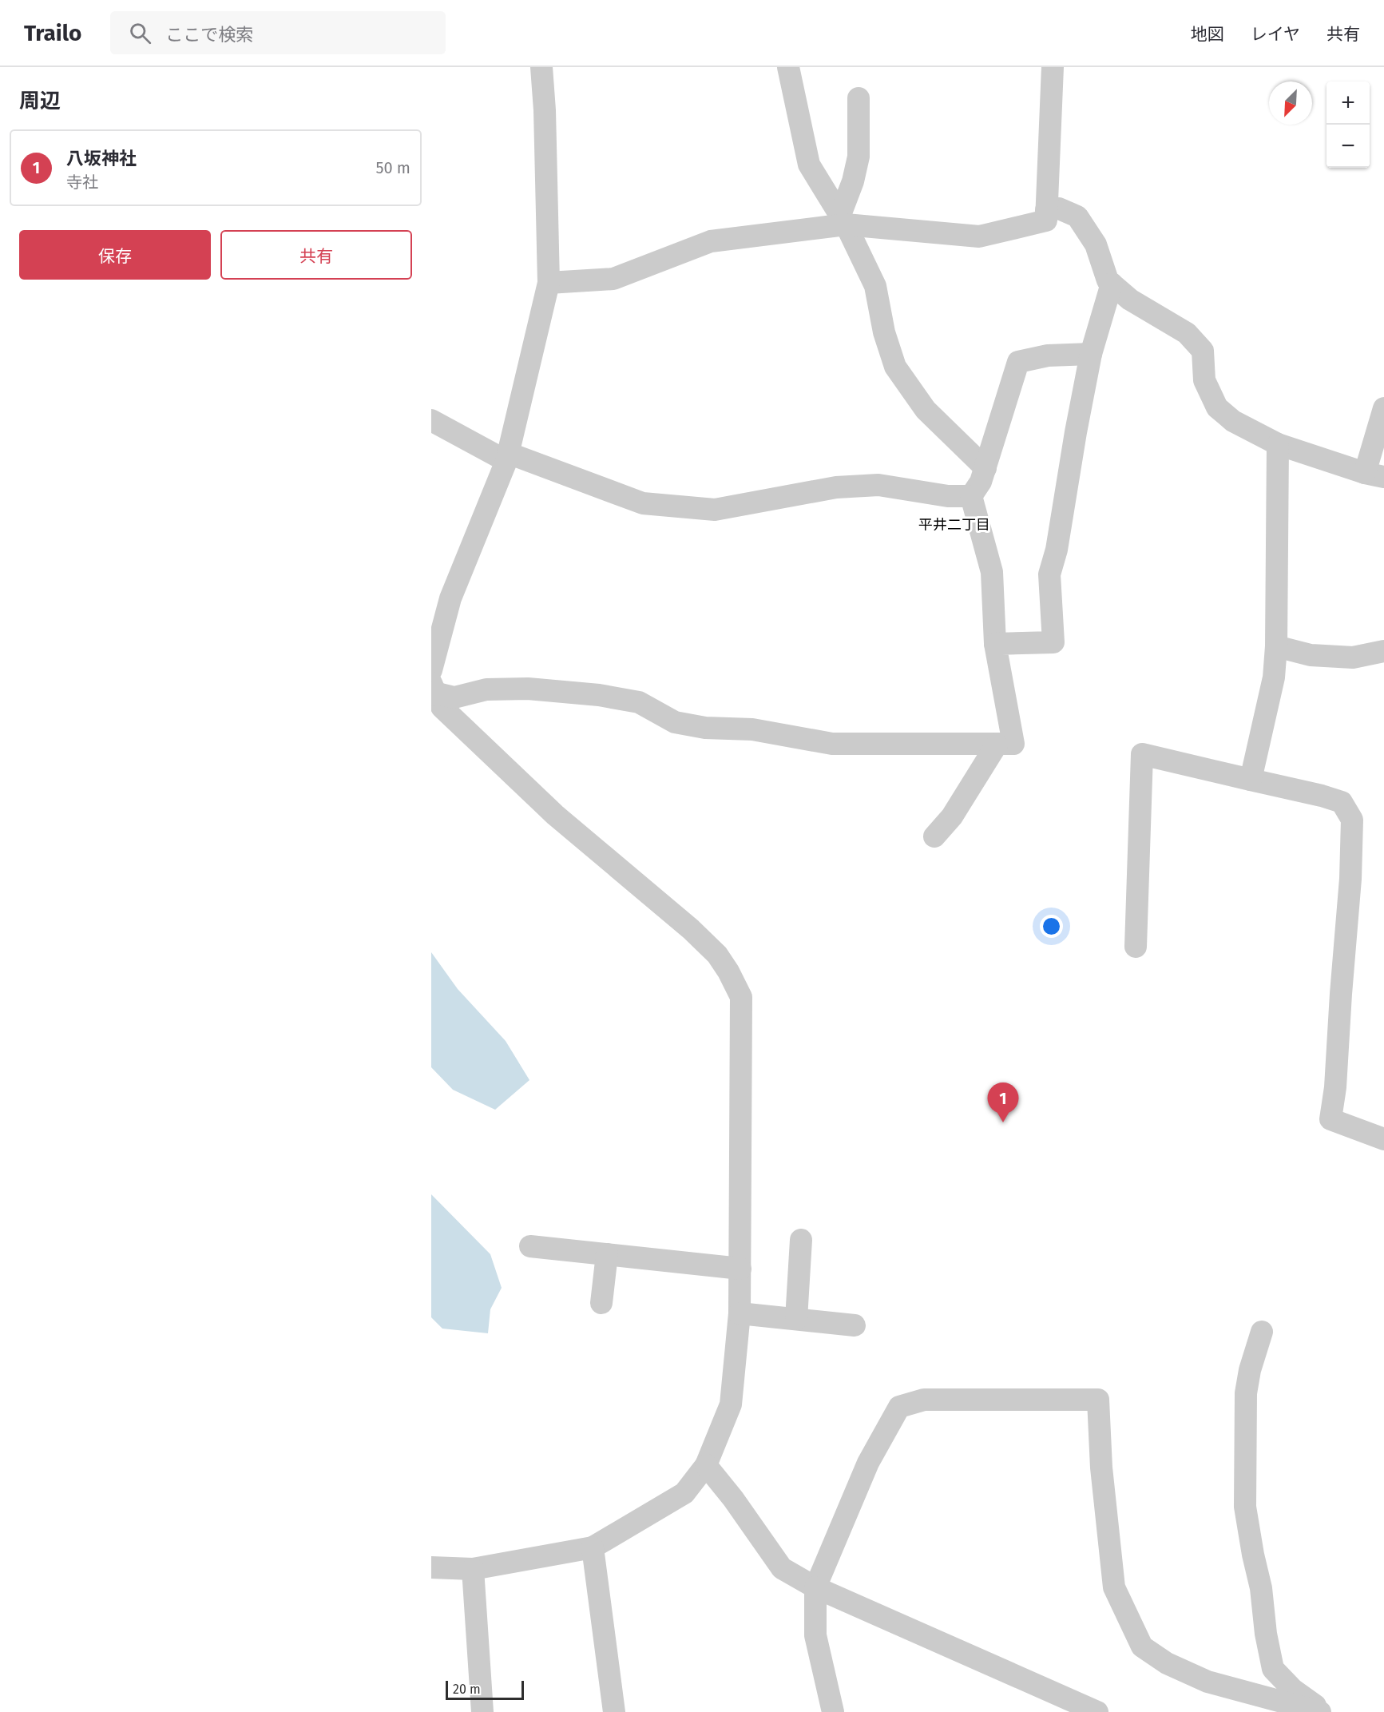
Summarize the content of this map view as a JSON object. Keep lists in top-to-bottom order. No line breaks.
{"districts":["平井二丁目"],"scale_bar":"20 m","north":"bottom left","page":{"header":"Trailo","search":"ここで検索","nav":["地図","レイヤ","共有"],"heading":"周辺","map_buttons":["+","−"],"list":[{"mark":"1","name":"八坂神社","note":"寺社","value":"50 m"}],"buttons":["保存","共有"],"pins":"1","scale":"20 m"}}
